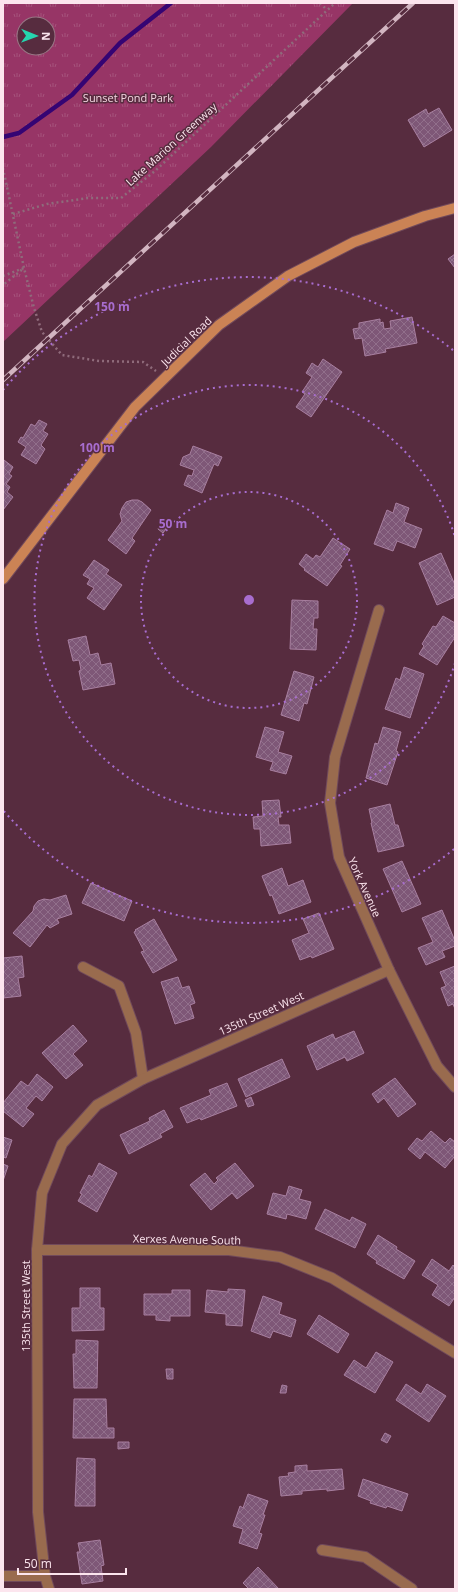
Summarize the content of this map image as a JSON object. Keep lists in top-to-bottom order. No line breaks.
{"streets":{"street":["Judicial Road","York Avenue","135th Street West","Xerxes Avenue South"],"path":["Lake Marion Greenway"]},"crossings":[["York Avenue","135th Street West"],["135th Street West","Xerxes Avenue South"]],"parks":["Sunset Pond Park"],"scale_bar":"50 m","north":"right","rings":["150 m","100 m","50 m"]}
